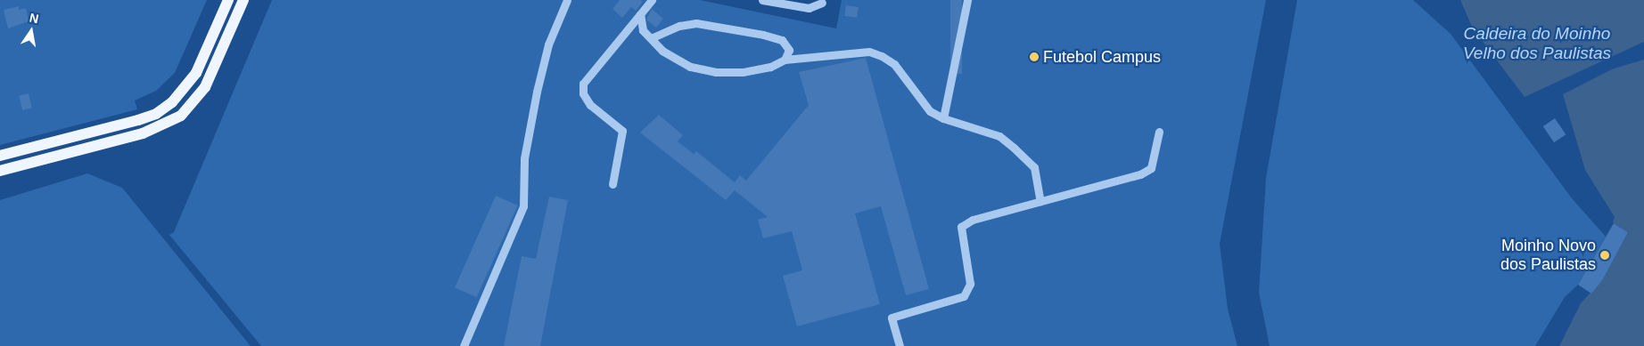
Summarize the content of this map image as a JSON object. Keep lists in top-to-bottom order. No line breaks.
{"water":["Caldeira do Moinho Velho dos Paulistas"],"places":["Futebol Campus","Moinho Novo dos Paulistas"],"north":"top"}
